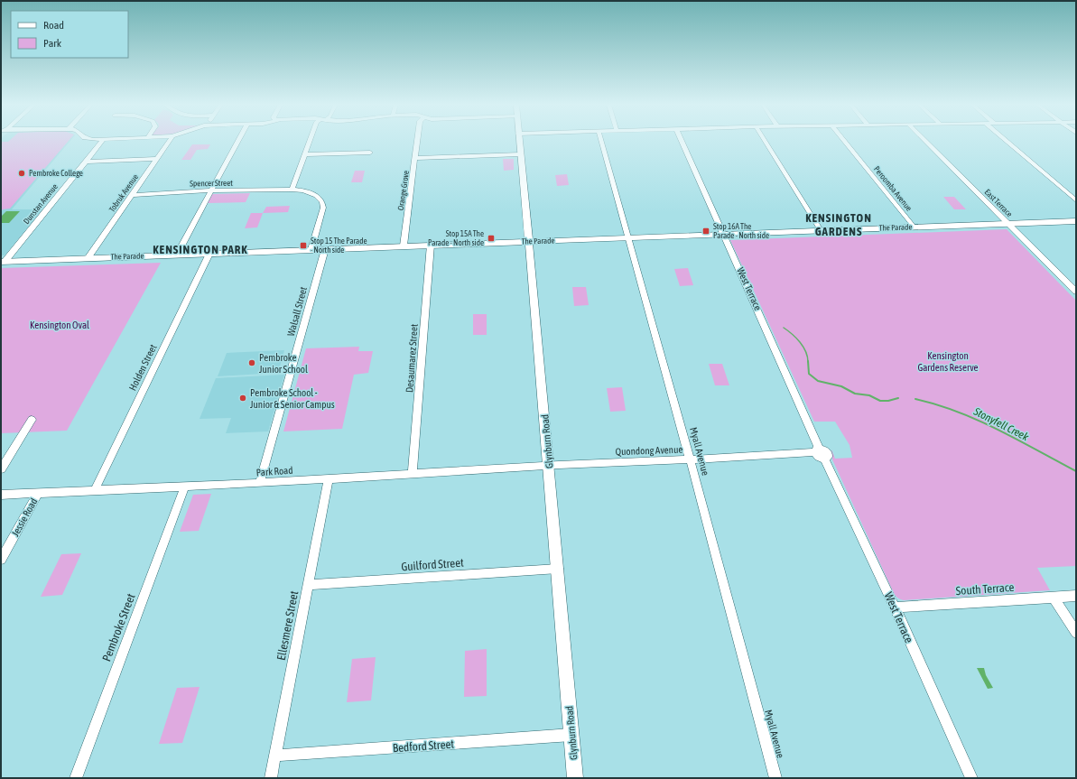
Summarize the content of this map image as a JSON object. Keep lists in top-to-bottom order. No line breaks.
{"streets":{"main road":["The Parade","Glynburn Road"],"street":["Spencer Street","Peroomba Avenue","Orange Grove","Tobruk Avenue","East Terrace","Dunstan Avenue","West Terrace","Walsall Street","Desaumarez Street","Holden Street","Quondong Avenue","Myall Avenue","Park Road","Jessie Road","Guilford Street","South Terrace","Ellesmere Street","Pembroke Street","Bedford Street"]},"crossings":[["Spencer Street","Tobruk Avenue"],["Spencer Street","The Parade"],["Peroomba Avenue","The Parade"],["Orange Grove","The Parade"],["Tobruk Avenue","The Parade"],["East Terrace","The Parade"],["Dunstan Avenue","The Parade"],["The Parade","West Terrace"],["The Parade","Walsall Street"],["The Parade","Desaumarez Street"],["The Parade","Holden Street"],["The Parade","Glynburn Road"],["The Parade","Myall Avenue"],["West Terrace","Quondong Avenue"],["West Terrace","South Terrace"],["Walsall Street","Park Road"],["Desaumarez Street","Park Road"],["Holden Street","Park Road"],["Glynburn Road","Quondong Avenue"],["Glynburn Road","Park Road"],["Glynburn Road","Guilford Street"],["Glynburn Road","Bedford Street"],["Quondong Avenue","Myall Avenue"],["Quondong Avenue","Park Road"],["Park Road","Jessie Road"],["Park Road","Ellesmere Street"],["Park Road","Pembroke Street"],["Guilford Street","Ellesmere Street"],["Ellesmere Street","Bedford Street"]],"districts":["KENSINGTON GARDENS","KENSINGTON PARK"],"water":["Stonyfell Creek"],"parks":["Kensington Oval","Kensington Gardens Reserve"],"places":{"other":["Pembroke College","Pembroke Junior School","Pembroke School - Junior & Senior Campus"],"transit":["Stop 16A The Parade - North side","Stop 15A The Parade - North side","Stop 15 The Parade - North side"]},"legend":["Road","Park"]}
